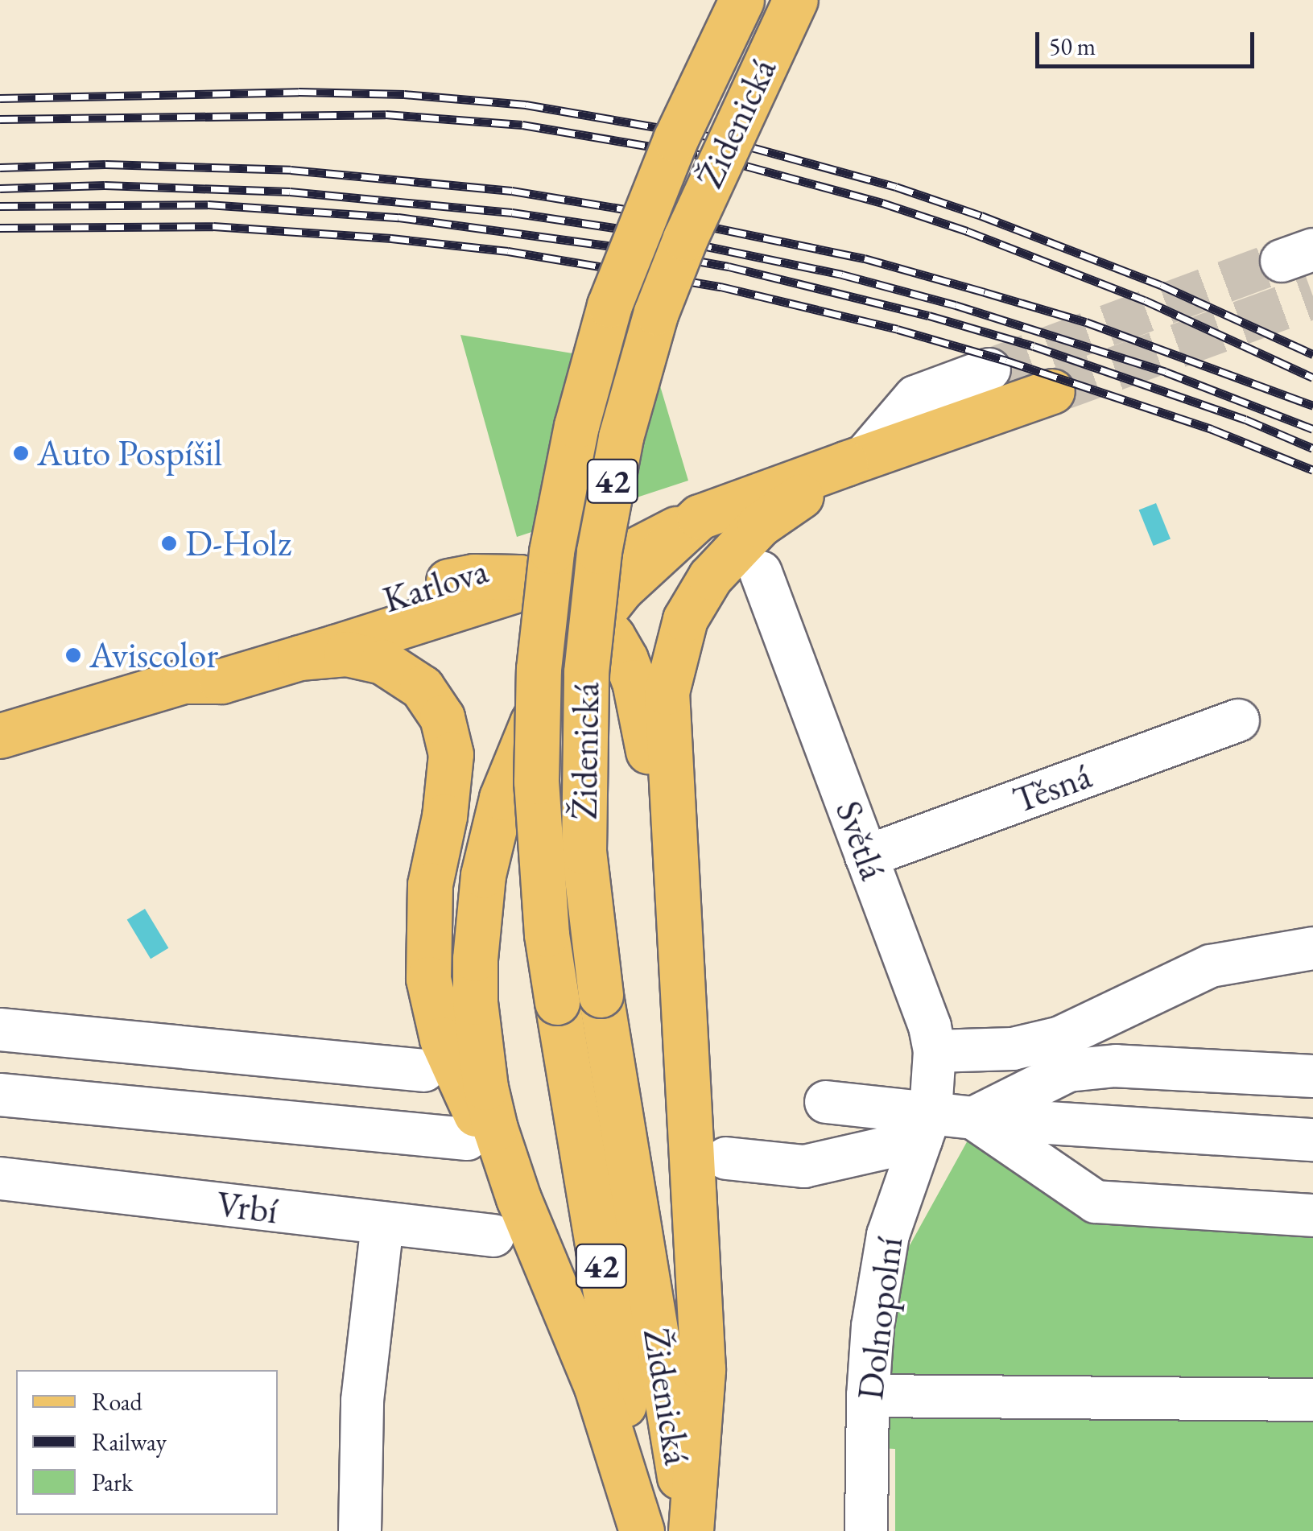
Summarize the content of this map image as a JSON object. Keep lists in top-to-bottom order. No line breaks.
{"streets":{"main road":["Židenická","42","Karlova"],"street":["Těsná","Světlá","Vrbí","Dolnopolní"]},"crossings":[["Židenická","42"],["42","Karlova"],["Těsná","Světlá"],["Světlá","Dolnopolní"]],"places":["Auto Pospíšil","D-Holz","Aviscolor"],"legend":["Road","Railway","Park"],"scale_bar":"50 m"}
